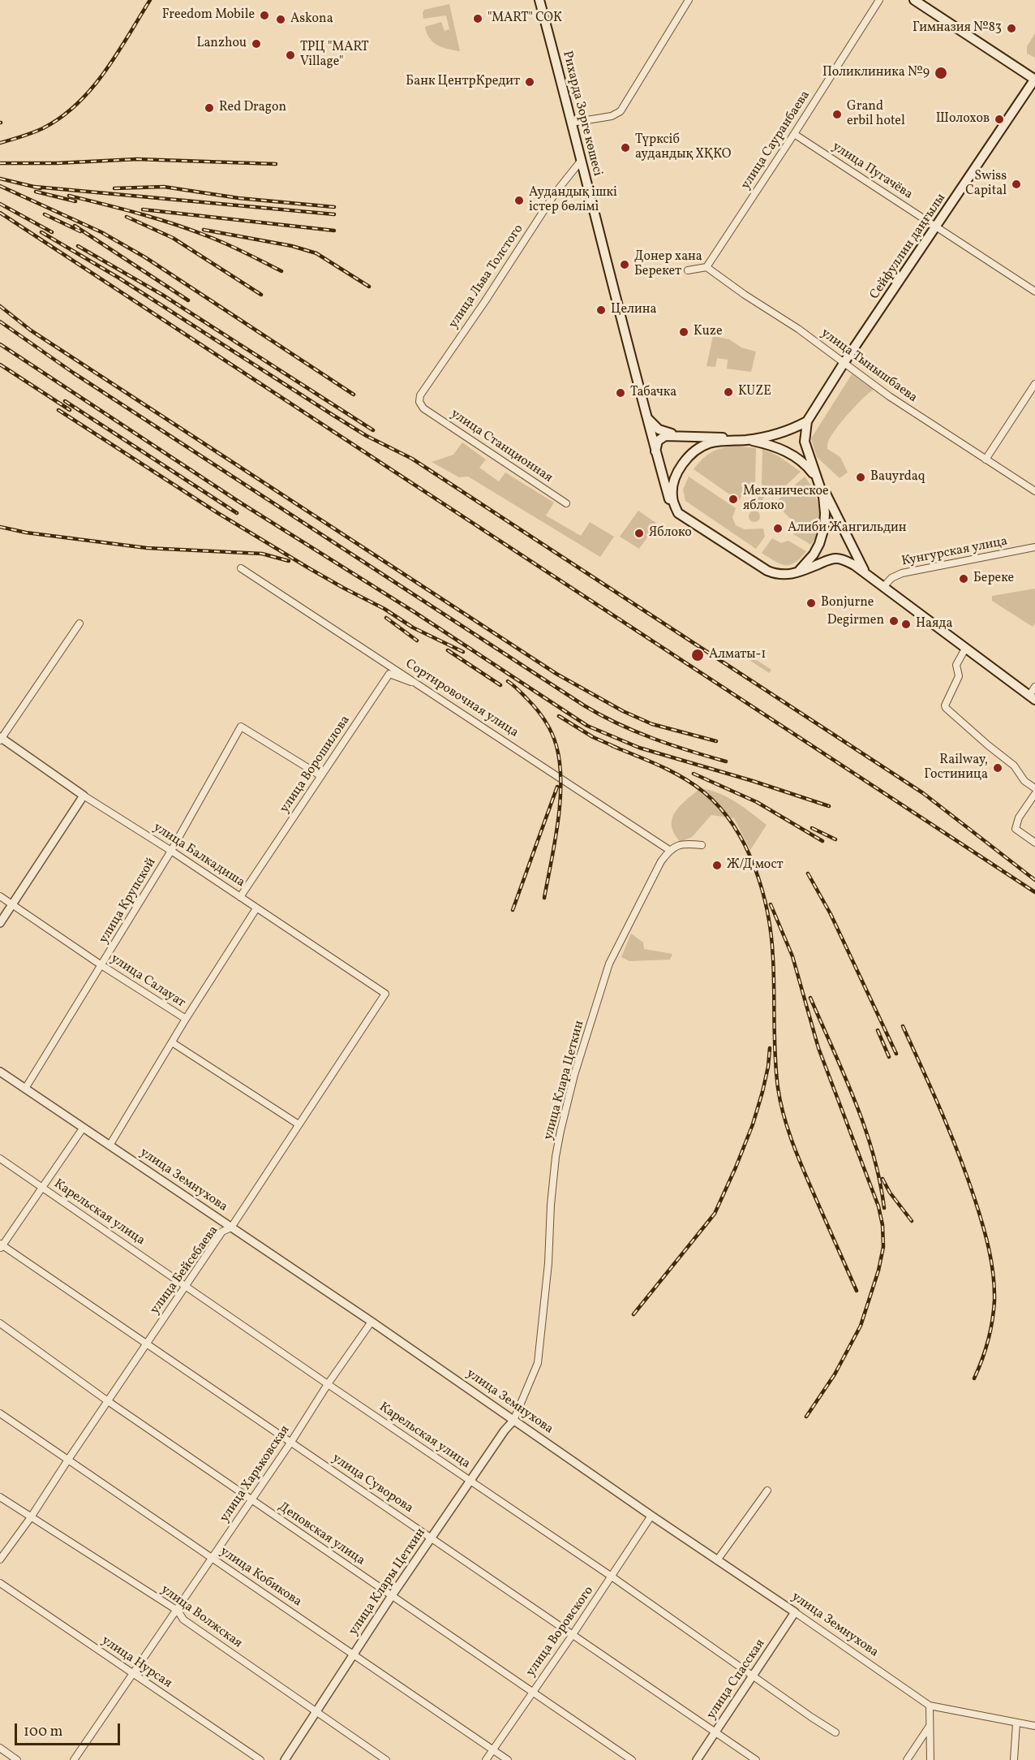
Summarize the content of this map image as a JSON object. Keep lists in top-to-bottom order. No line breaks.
{"streets":{"main road":["Рихарда Зорге көшесі","Сейфуллин даңғылы"],"street":["улица Сауранбаева","улица Пугачёва","улица Льва Толстого","улица Тынышбаева","улица Станционная","Кунгурская улица","Сортировочная улица","улица Ворошилова","улица Балкадиша","улица Крупской","улица Салауат","улица Клара Цеткин","улица Земнухова","Карельская улица","улица Бейсебаева","улица Харьковская","улица Суворова","Деповская улица","улица Кобикова","улица Клары Цеткин","улица Волжская","улица Воровского","улица Нурсая","улица Спасская"]},"crossings":[["Рихарда Зорге көшесі","Сейфуллин даңғылы"],["Рихарда Зорге көшесі","улица Льва Толстого"],["улица Сауранбаева","улица Пугачёва"],["улица Сауранбаева","улица Тынышбаева"],["улица Пугачёва","Сейфуллин даңғылы"],["Сейфуллин даңғылы","улица Тынышбаева"],["улица Льва Толстого","улица Станционная"],["Сортировочная улица","улица Ворошилова"],["Сортировочная улица","улица Клара Цеткин"],["улица Ворошилова","улица Балкадиша"],["улица Ворошилова","улица Крупской"],["улица Балкадиша","улица Крупской"],["улица Балкадиша","улица Бейсебаева"],["улица Крупской","улица Салауат"],["улица Крупской","улица Земнухова"],["улица Клара Цеткин","улица Земнухова"],["улица Клара Цеткин","улица Клары Цеткин"],["улица Земнухова","улица Бейсебаева"],["улица Земнухова","улица Харьковская"],["улица Земнухова","улица Клары Цеткин"],["улица Земнухова","улица Воровского"],["улица Земнухова","улица Спасская"],["Карельская улица","улица Бейсебаева"],["Карельская улица","улица Харьковская"],["Карельская улица","улица Клары Цеткин"],["Карельская улица","улица Воровского"],["Карельская улица","улица Спасская"],["улица Бейсебаева","улица Суворова"],["улица Бейсебаева","Деповская улица"],["улица Бейсебаева","улица Кобикова"],["улица Бейсебаева","улица Волжская"],["улица Харьковская","улица Суворова"],["улица Харьковская","Деповская улица"],["улица Харьковская","улица Кобикова"],["улица Харьковская","улица Волжская"],["улица Харьковская","улица Нурсая"],["улица Суворова","улица Клары Цеткин"],["улица Суворова","улица Воровского"],["улица Суворова","улица Спасская"],["Деповская улица","улица Клары Цеткин"],["Деповская улица","улица Воровского"],["улица Кобикова","улица Клары Цеткин"],["улица Кобикова","улица Воровского"],["улица Клары Цеткин","улица Волжская"]],"places":["Freedom Mobile","\"MART\" СОК","Askona","Гимназия №83","Lanzhou","ТРЦ \"MART Village\"","Поликлиника №9","Банк ЦентрКредит","Red Dragon","Grand erbil hotel","Шолохов","Түрксіб аудандық ХҚКО","Swiss Capital","Аудандық ішкі істер бөлімі","Донер хана Берекет","Целина","Kuze","KUZE","Табачка","Bauyrdaq","Механическое яблоко","Алиби Жангильдин","Яблоко","Береке","Bonjurne","Degirmen","Наяда","Алматы-1","Railway, Гостиница","Ж/Д мост"],"scale_bar":"100 m"}
